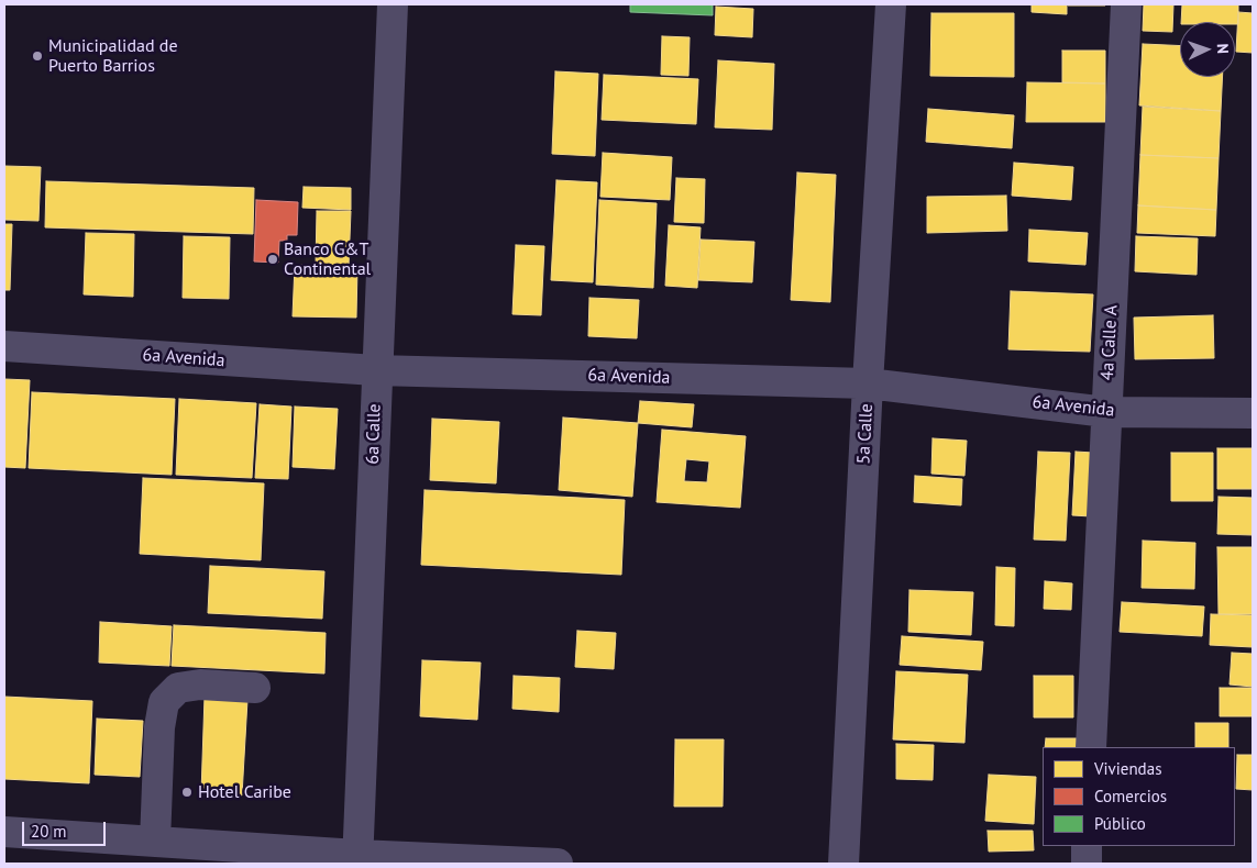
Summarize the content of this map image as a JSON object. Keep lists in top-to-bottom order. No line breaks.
{"streets":{"street":["4a Calle A","6a Avenida","6a Calle","5a Calle"]},"crossings":[["4a Calle A","6a Avenida"],["6a Avenida","6a Calle"],["6a Avenida","5a Calle"]],"places":["Municipalidad de Puerto Barrios","Banco G&T Continental","Hotel Caribe"],"legend":["Viviendas","Comercios","Público"],"scale_bar":"20 m","north":"right"}
